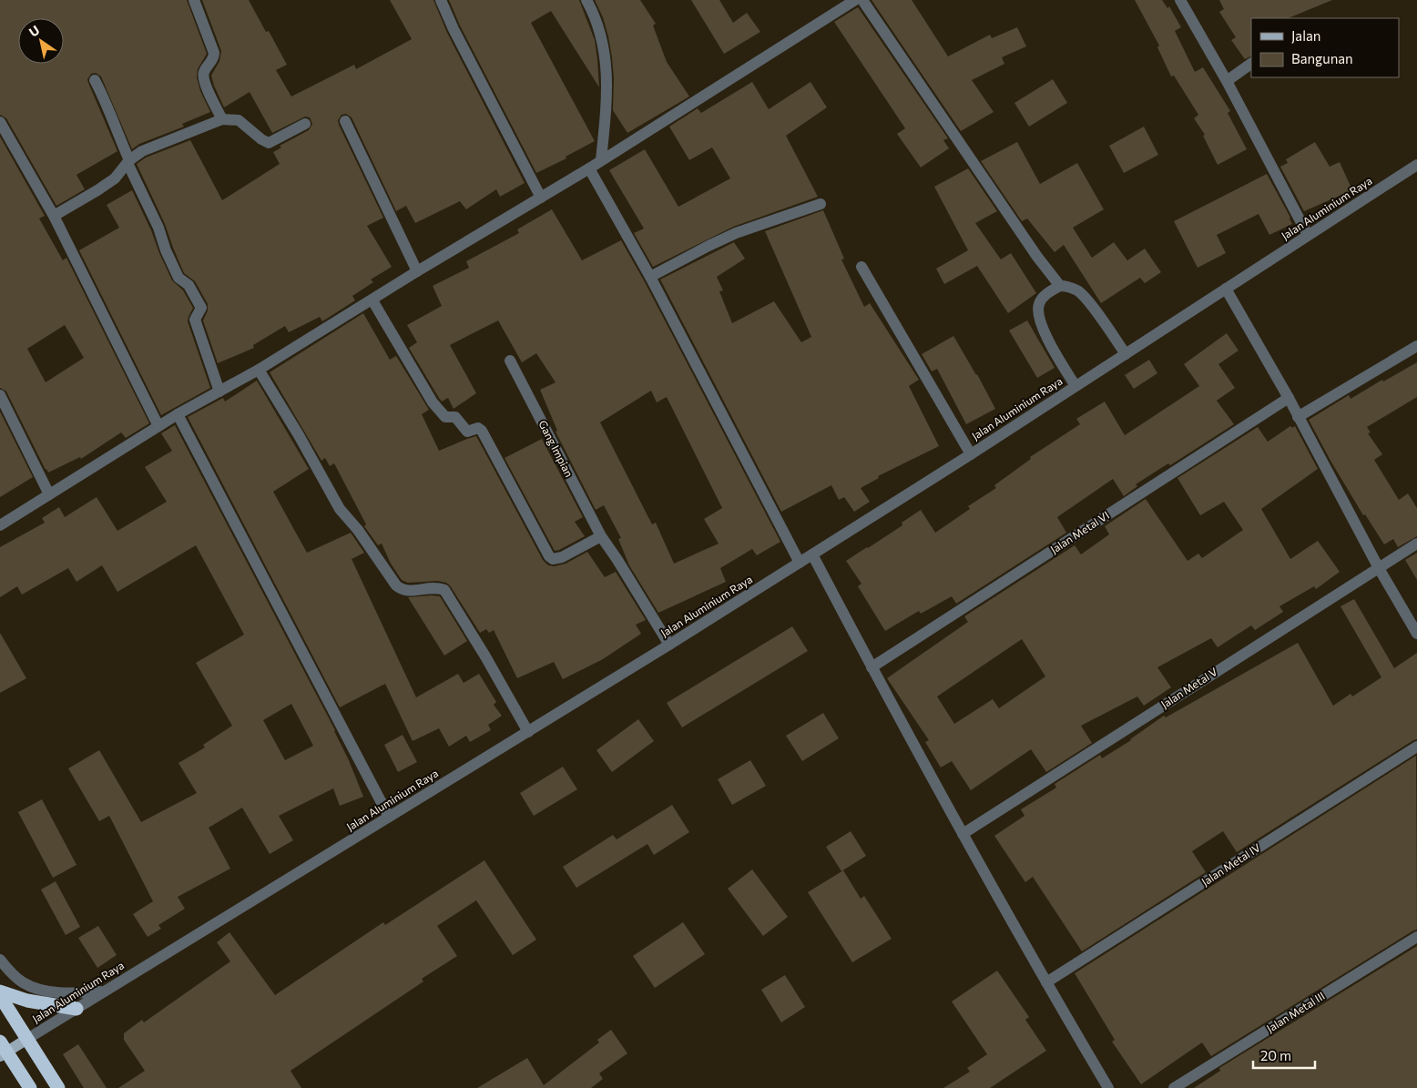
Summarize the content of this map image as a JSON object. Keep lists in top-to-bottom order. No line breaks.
{"streets":{"main road":["Jalan Aluminium Raya"],"street":["Gang Impian","Jalan Metal VI","Jalan Metal V","Jalan Metal IV","Jalan Metal III"]},"crossings":[["Jalan Aluminium Raya","Gang Impian"]],"legend":["Jalan","Bangunan"],"scale_bar":"20 m","north":"top left"}
